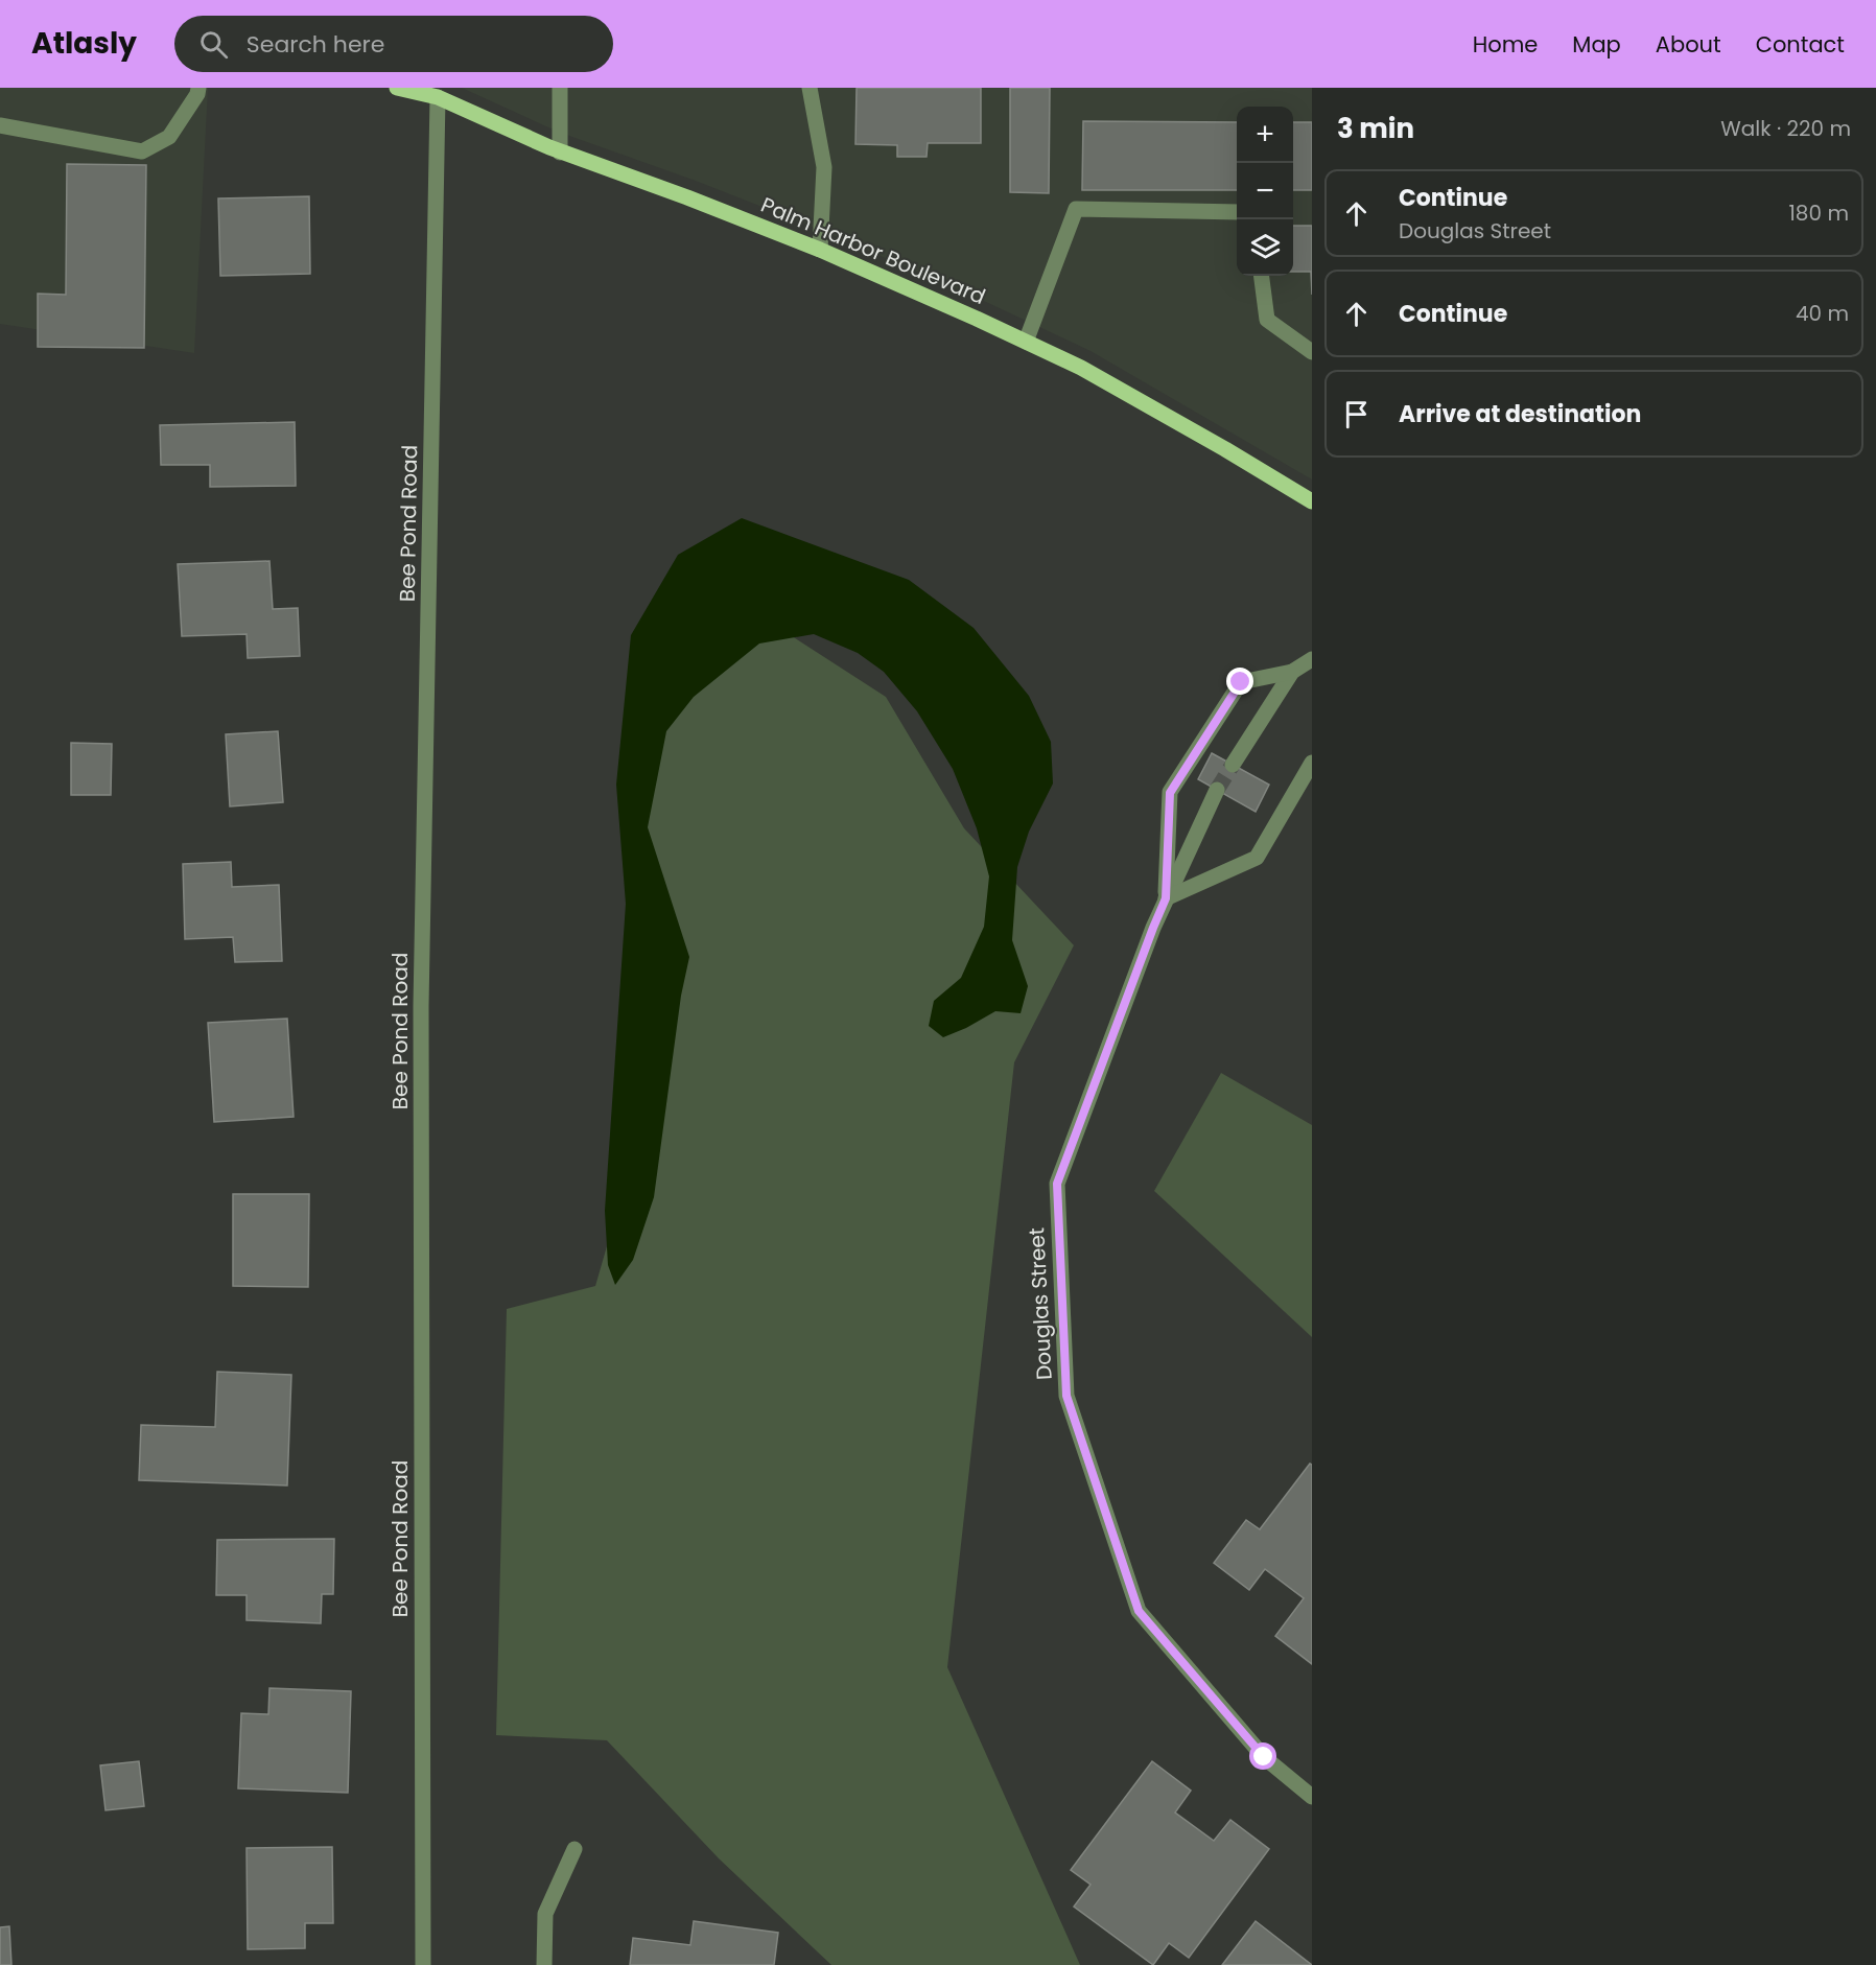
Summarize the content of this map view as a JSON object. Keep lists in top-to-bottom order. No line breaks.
{"streets":{"main road":["Palm Harbor Boulevard"],"street":["Bee Pond Road","Douglas Street"]},"crossings":[["Palm Harbor Boulevard","Bee Pond Road"]],"page":{"header":"Atlasly","search":"Search here","nav":["Home","Map","About","Contact"],"heading":["3 min","Walk · 220 m"],"map_buttons":["+","−"],"list":[["Continue","Douglas Street","180 m"],["Continue","40 m"],"Arrive at destination"]}}
